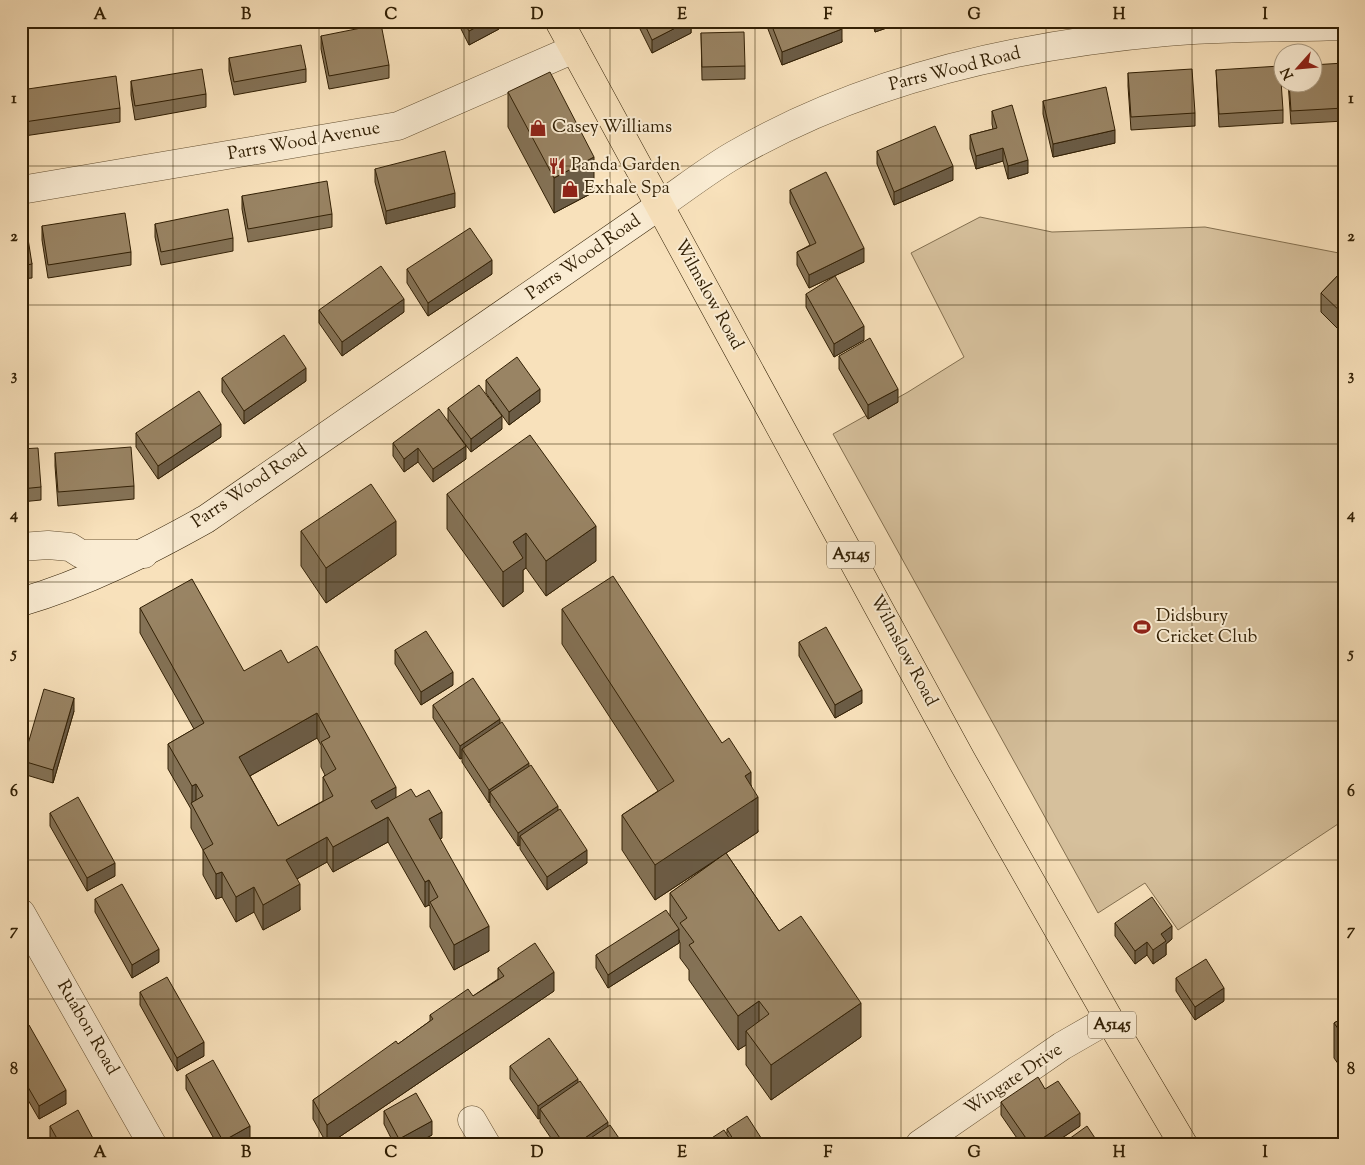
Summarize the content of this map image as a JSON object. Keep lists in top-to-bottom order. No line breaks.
{"streets":{"main road":["Wilmslow Road","A5145"],"street":["Parrs Wood Road","Parrs Wood Avenue","Ruabon Road","Wingate Drive"]},"crossings":[["Parrs Wood Road","Wilmslow Road"],["Parrs Wood Avenue","Wilmslow Road"],["Wilmslow Road","Wingate Drive"]],"places":{"shop":["Casey Williams","Exhale Spa"],"restaurant":["Panda Garden"],"sports":["Didsbury Cricket Club"]},"north":"bottom left","grid":{"columns":["A","B","C","D","E","F","G","H","I"],"rows":["1","2","3","4","5","6","7","8"]}}
